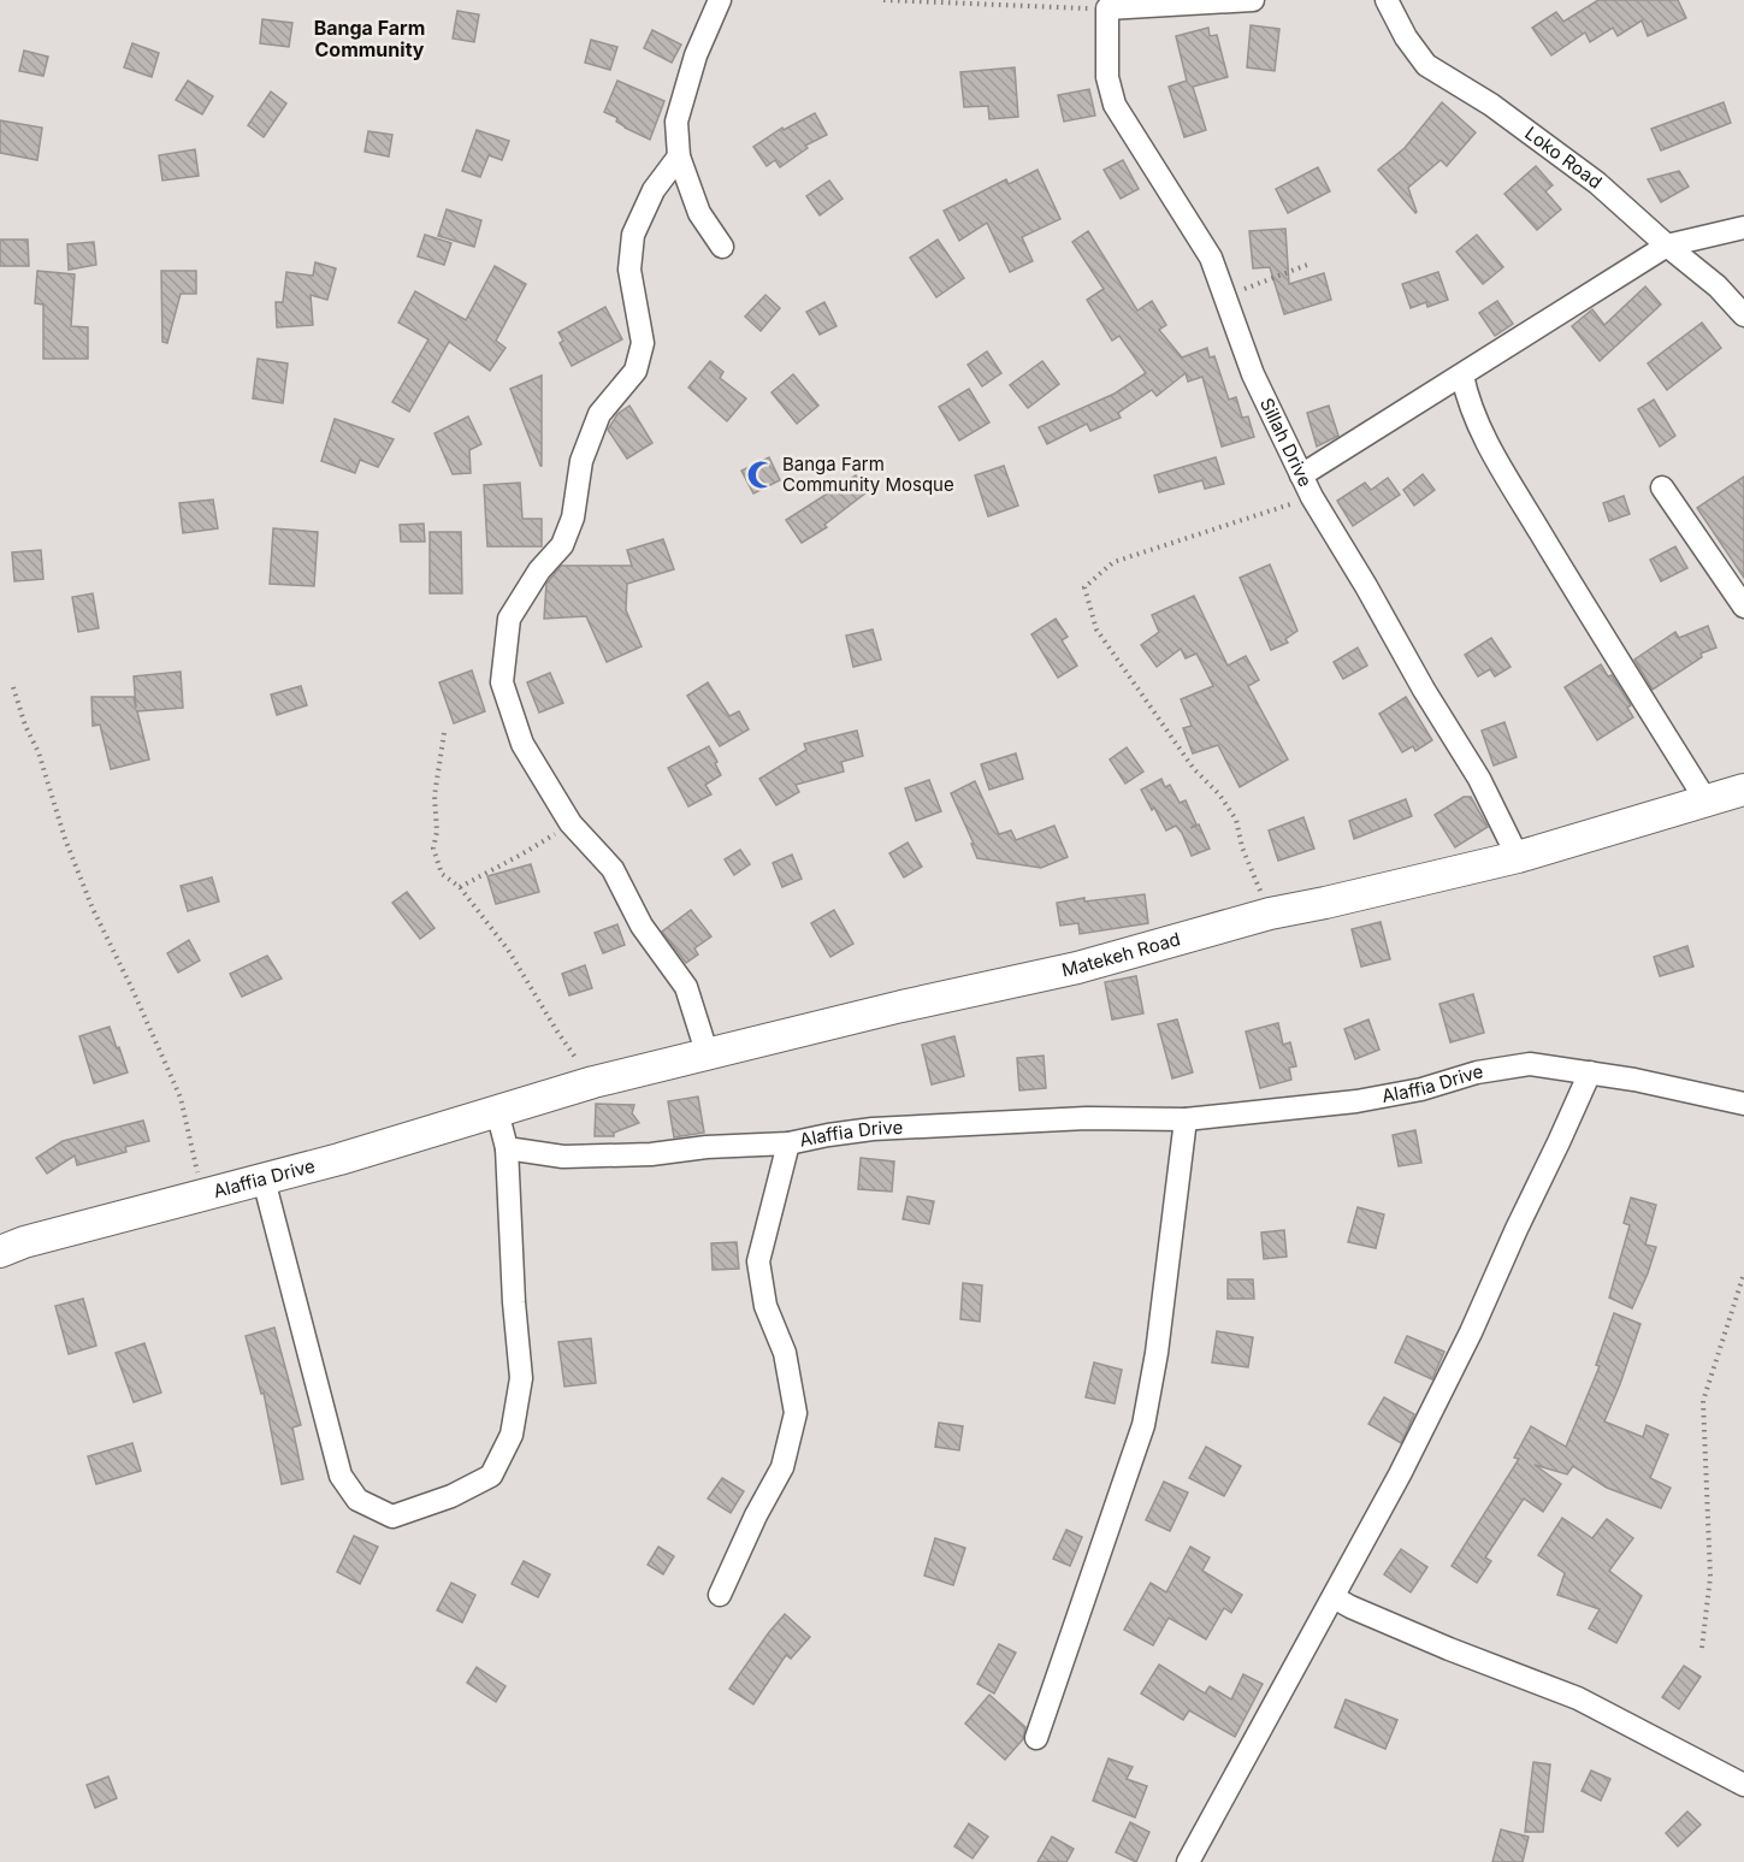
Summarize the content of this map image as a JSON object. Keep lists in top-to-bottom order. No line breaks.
{"streets":{"street":["Loko Road","Sillah Drive","Matekeh Road","Alaffia Drive"]},"crossings":[["Sillah Drive","Matekeh Road"],["Matekeh Road","Alaffia Drive"]],"districts":["Banga Farm Community"],"places":{"mosque":["Banga Farm Community Mosque"]}}
